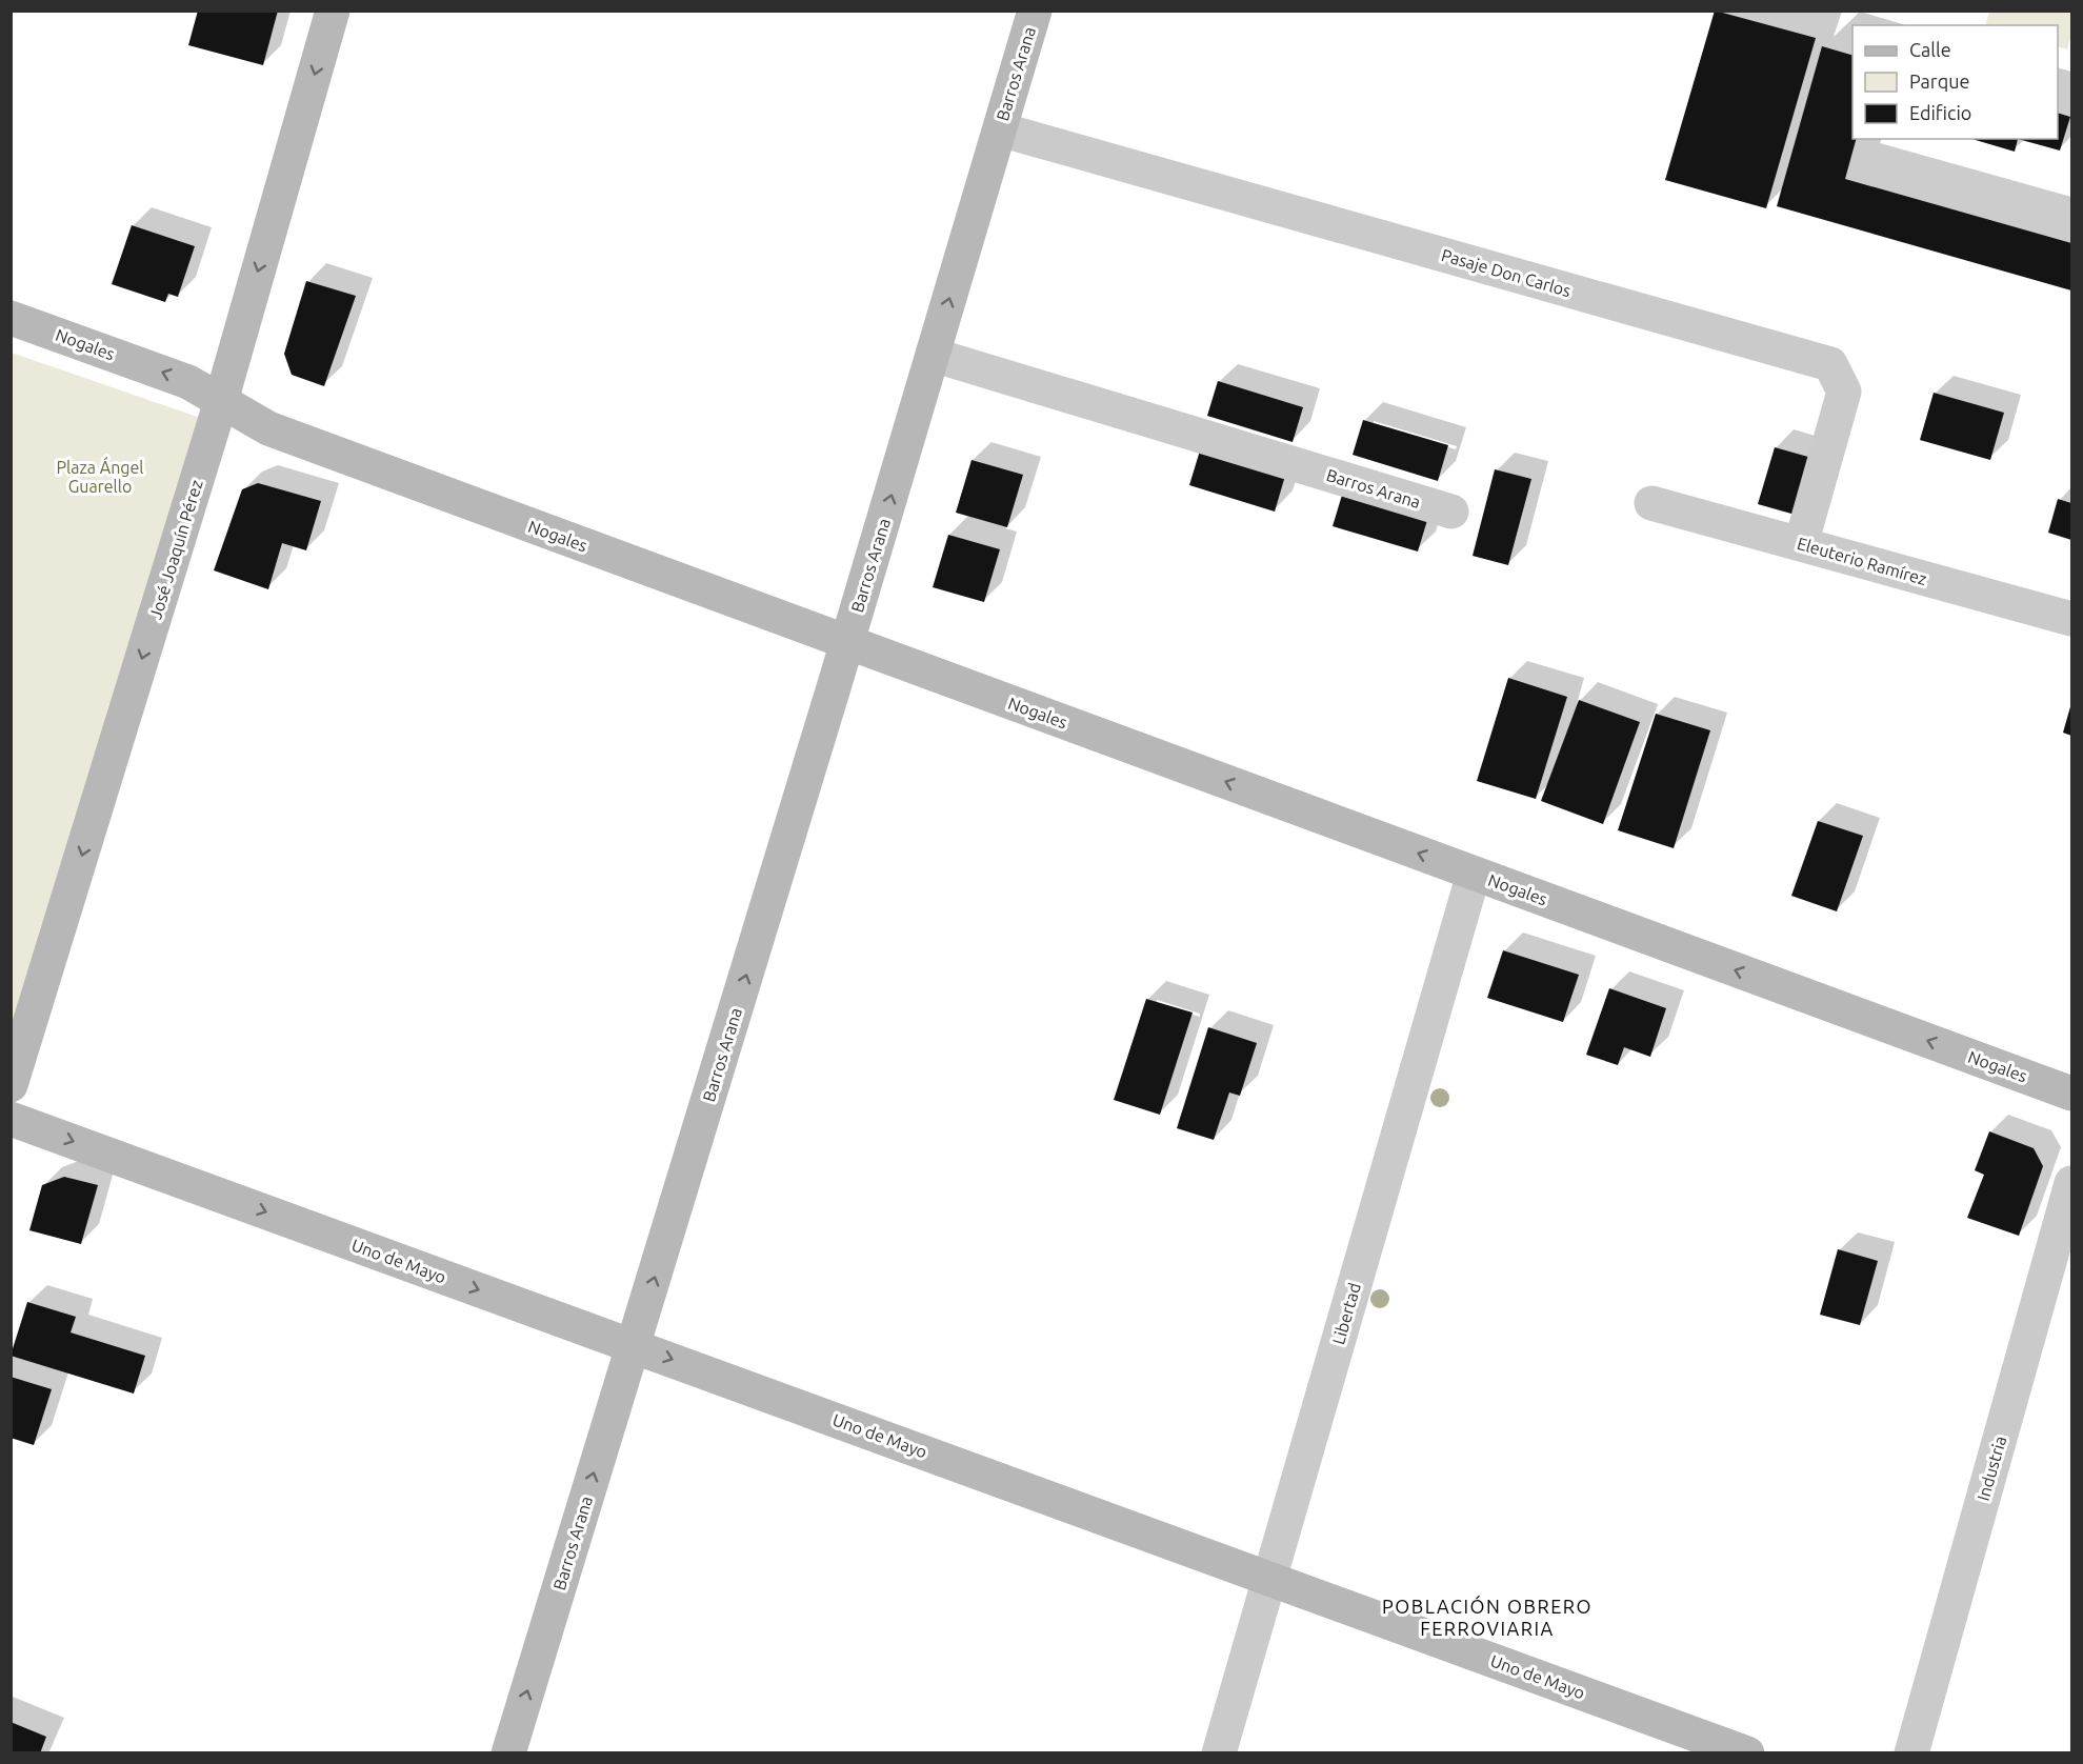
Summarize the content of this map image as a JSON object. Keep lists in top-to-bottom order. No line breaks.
{"streets":{"street":["Barros Arana","Pasaje Don Carlos","Nogales","José Joaquín Pérez","Eleuterio Ramírez","Uno de Mayo","Libertad","Industria"]},"crossings":[["Barros Arana","Pasaje Don Carlos"],["Barros Arana","Nogales"],["Barros Arana","Uno de Mayo"],["Pasaje Don Carlos","Eleuterio Ramírez"],["Nogales","José Joaquín Pérez"],["Nogales","Libertad"],["Uno de Mayo","Libertad"]],"one_way":["Barros Arana","Nogales","José Joaquín Pérez","Uno de Mayo"],"districts":["POBLACIÓN OBRERO FERROVIARIA"],"parks":["Plaza Ángel Guarello"],"legend":["Calle","Parque","Edificio"]}
